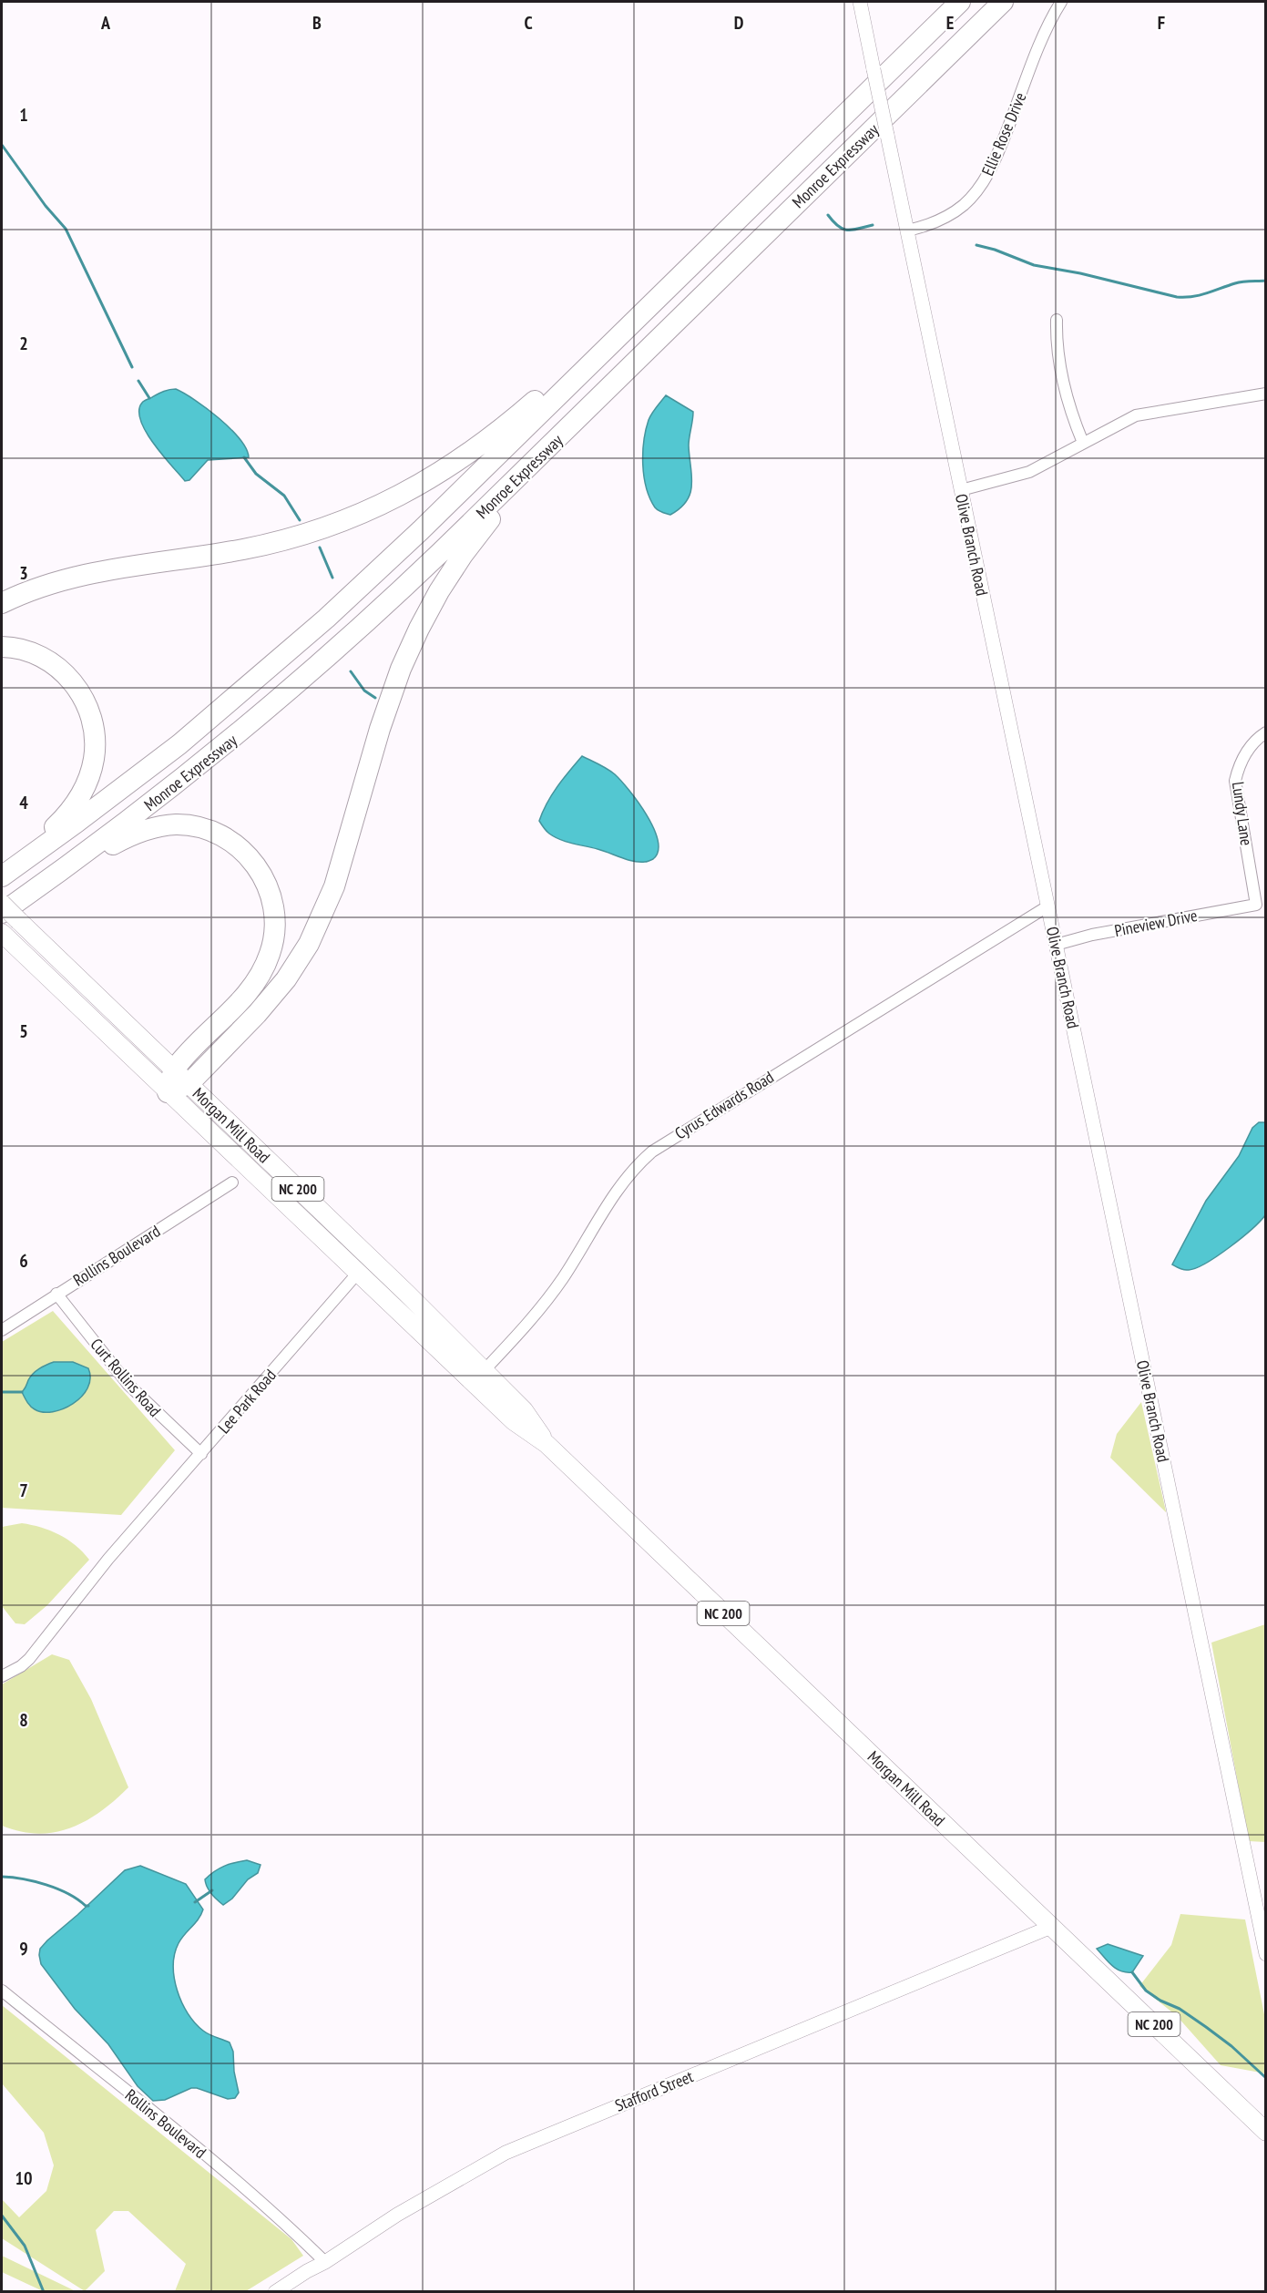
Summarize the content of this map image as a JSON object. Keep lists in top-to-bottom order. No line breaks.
{"streets":{"highway":["Monroe Expressway"],"main road":["Morgan Mill Road","NC 200"],"street":["Ellie Rose Drive","Olive Branch Road","Lundy Lane","Pineview Drive","Cyrus Edwards Road","Rollins Boulevard","Curt Rollins Road","Lee Park Road","Stafford Street"]},"crossings":[["Ellie Rose Drive","Olive Branch Road"],["Monroe Expressway","Morgan Mill Road"],["Olive Branch Road","Pineview Drive"],["Olive Branch Road","Cyrus Edwards Road"],["Lundy Lane","Pineview Drive"],["Cyrus Edwards Road","Morgan Mill Road"],["Morgan Mill Road","Lee Park Road"],["Morgan Mill Road","Stafford Street"],["Rollins Boulevard","Curt Rollins Road"],["Rollins Boulevard","Stafford Street"],["Curt Rollins Road","Lee Park Road"]],"grid":{"columns":["A","B","C","D","E","F"],"rows":["1","2","3","4","5","6","7","8","9","10"]}}
